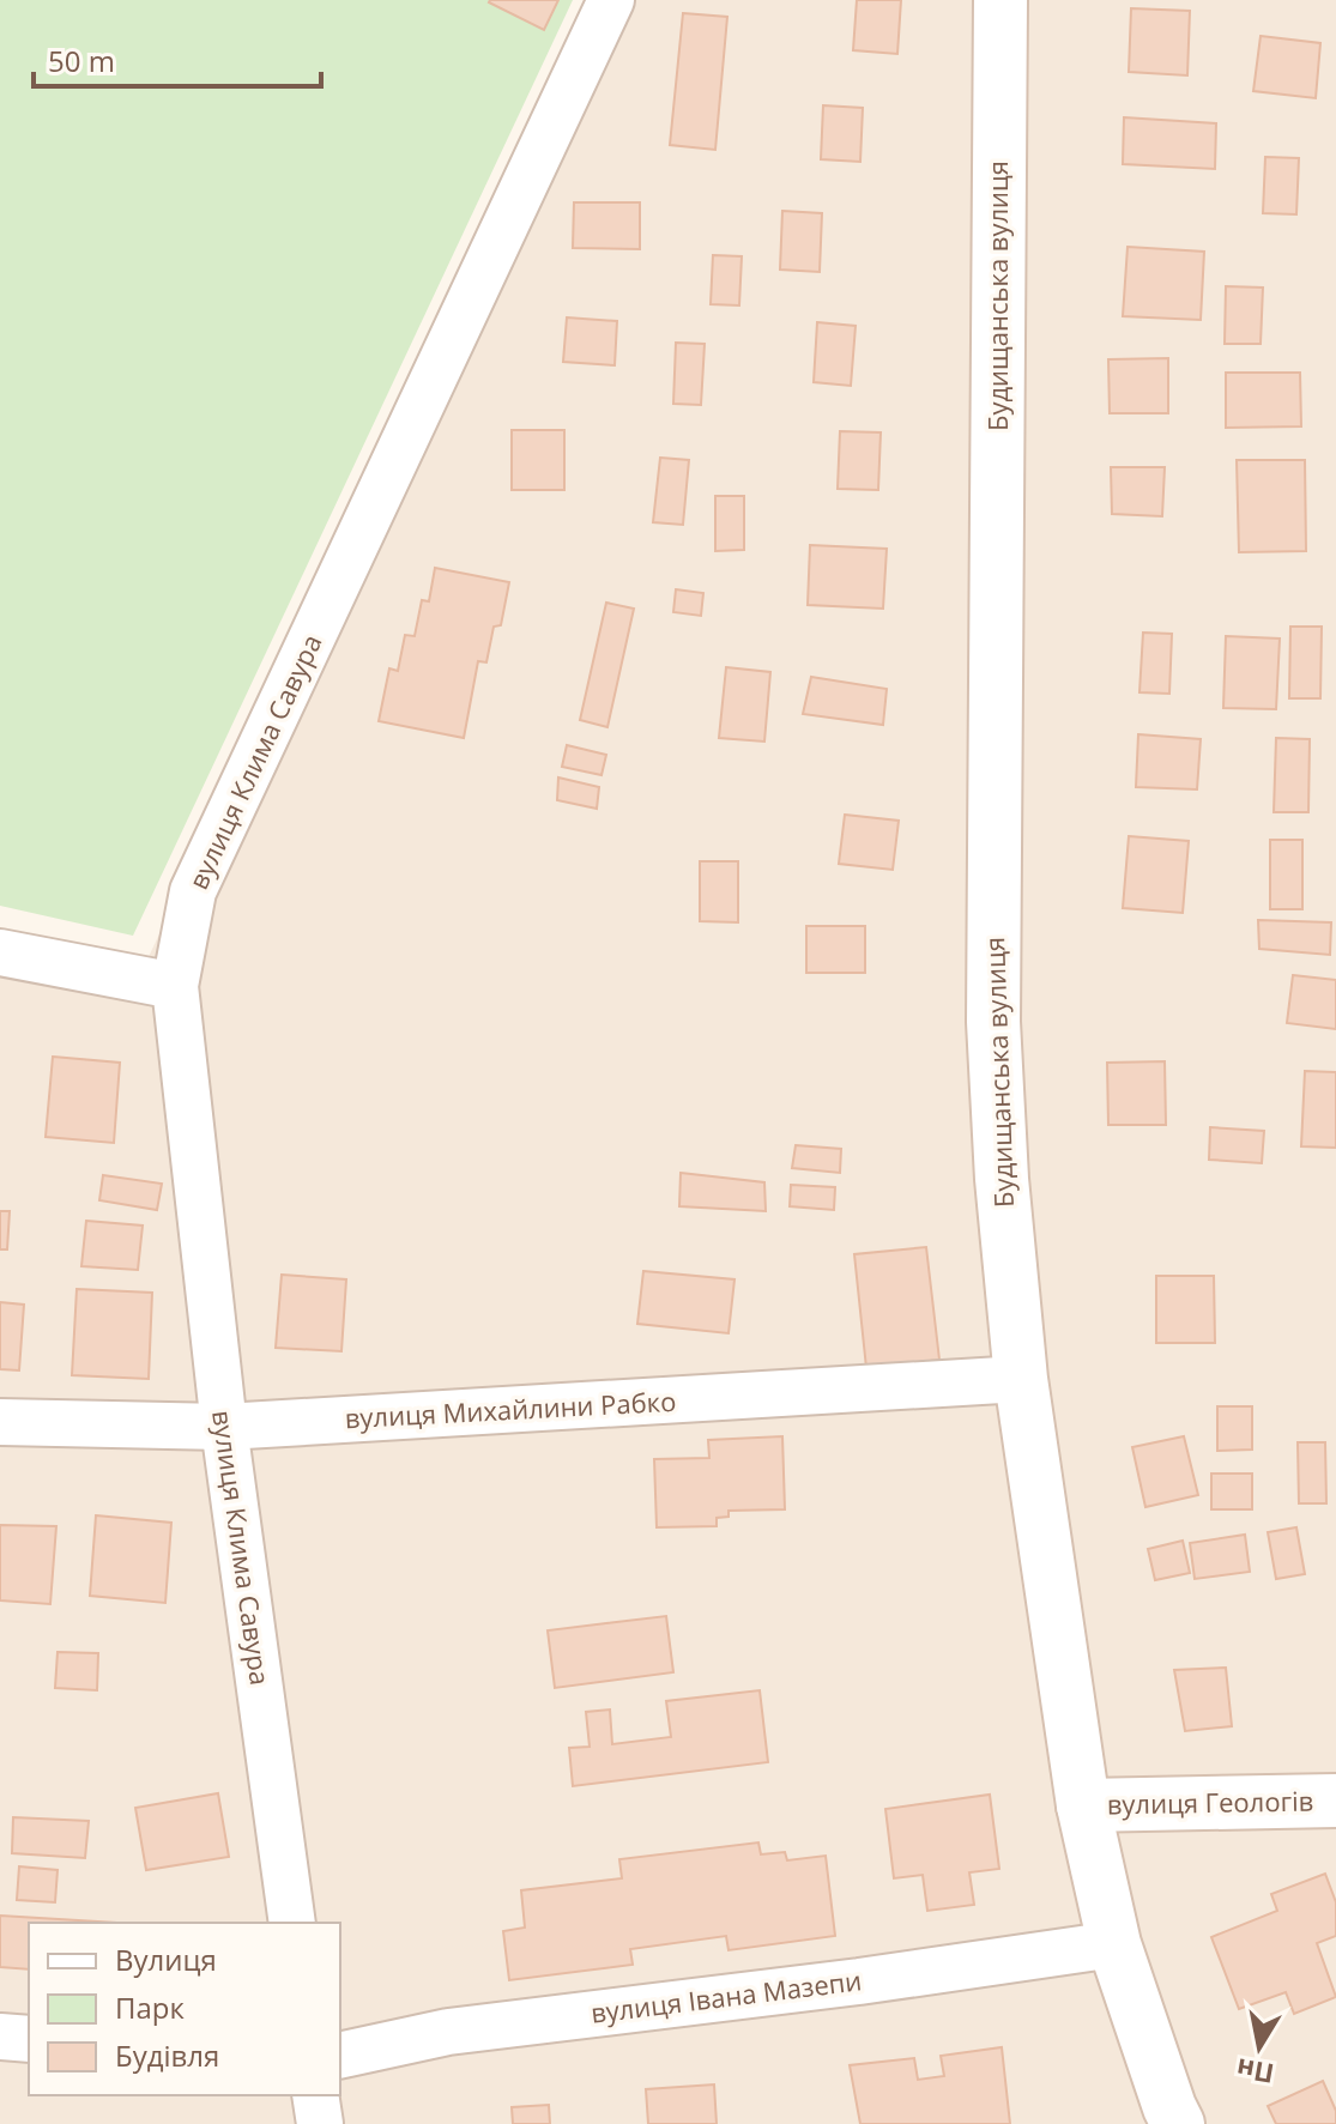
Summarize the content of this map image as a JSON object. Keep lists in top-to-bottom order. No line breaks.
{"streets":{"street":["Будищанська вулиця","вулиця Клима Савура","вулиця Михайлини Рабко","вулиця Геологів","вулиця Івана Мазепи"]},"crossings":[["Будищанська вулиця","вулиця Михайлини Рабко"],["Будищанська вулиця","вулиця Геологів"],["Будищанська вулиця","вулиця Івана Мазепи"],["вулиця Клима Савура","вулиця Михайлини Рабко"]],"legend":["Вулиця","Парк","Будівля"],"scale_bar":"50 m","north":"bottom"}
